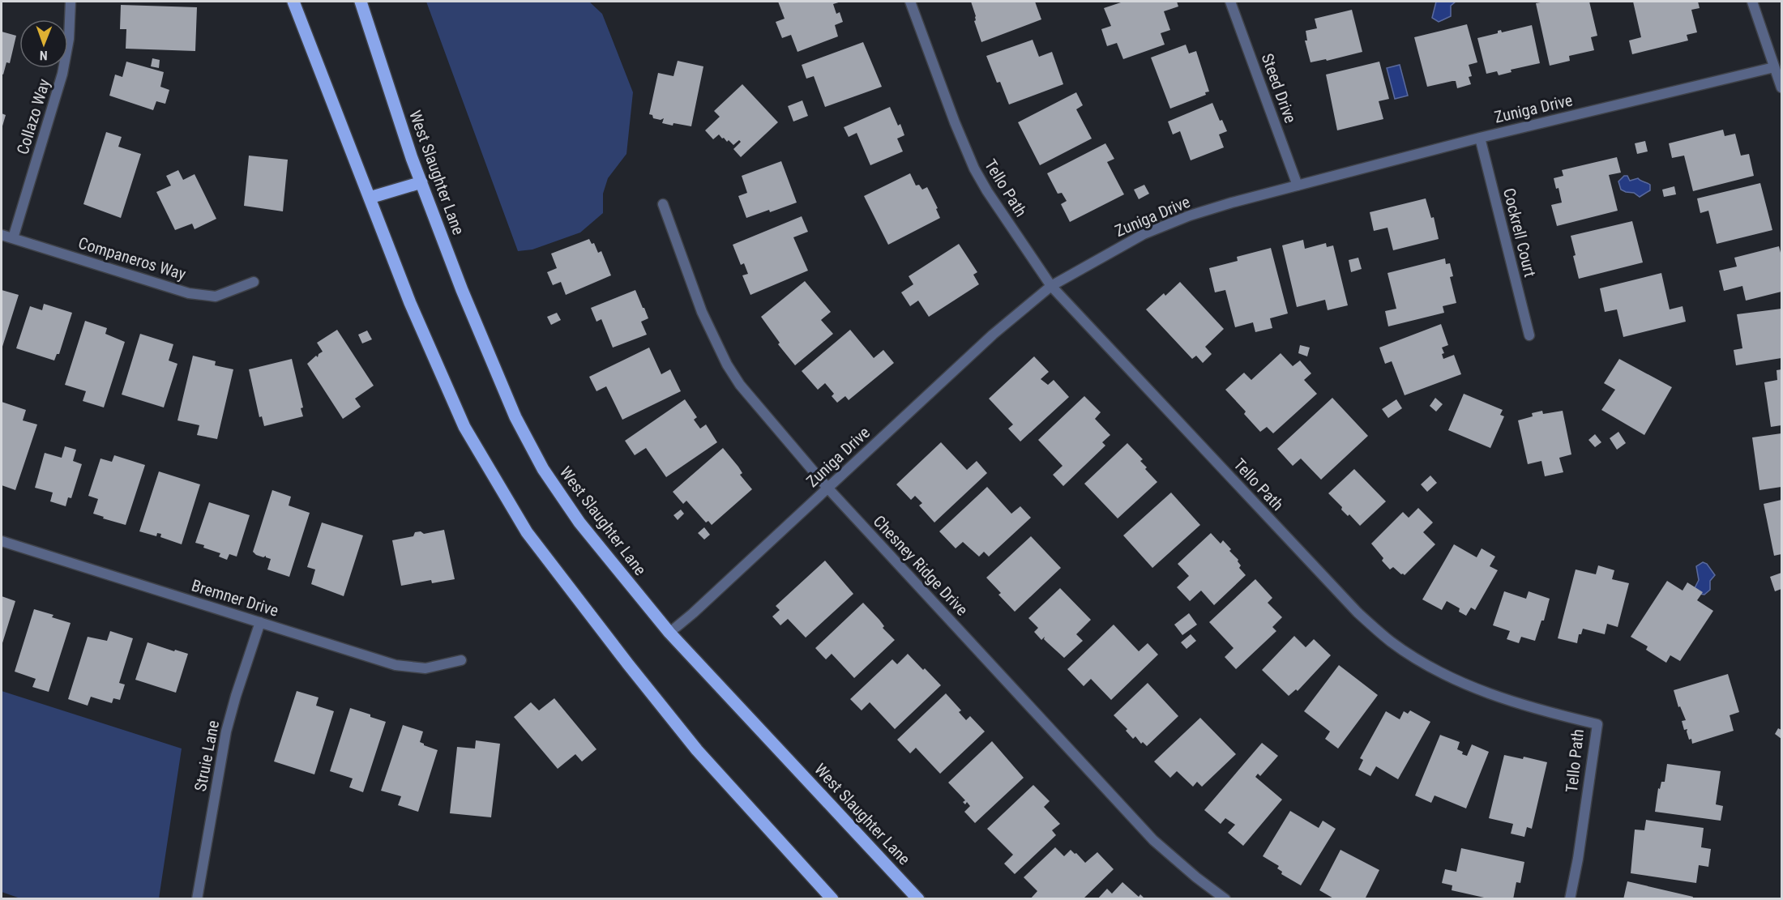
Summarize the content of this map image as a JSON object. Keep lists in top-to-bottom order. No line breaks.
{"streets":{"main road":["West Slaughter Lane"],"street":["Steed Drive","Zuniga Drive","Collazo Way","Tello Path","Cockrell Court","Companeros Way","Chesney Ridge Drive","Bremner Drive","Struie Lane"]},"crossings":[["Steed Drive","Zuniga Drive"],["Zuniga Drive","West Slaughter Lane"],["Zuniga Drive","Tello Path"],["Zuniga Drive","Cockrell Court"],["Zuniga Drive","Chesney Ridge Drive"],["Collazo Way","Companeros Way"],["Bremner Drive","Struie Lane"]],"north":"bottom"}
